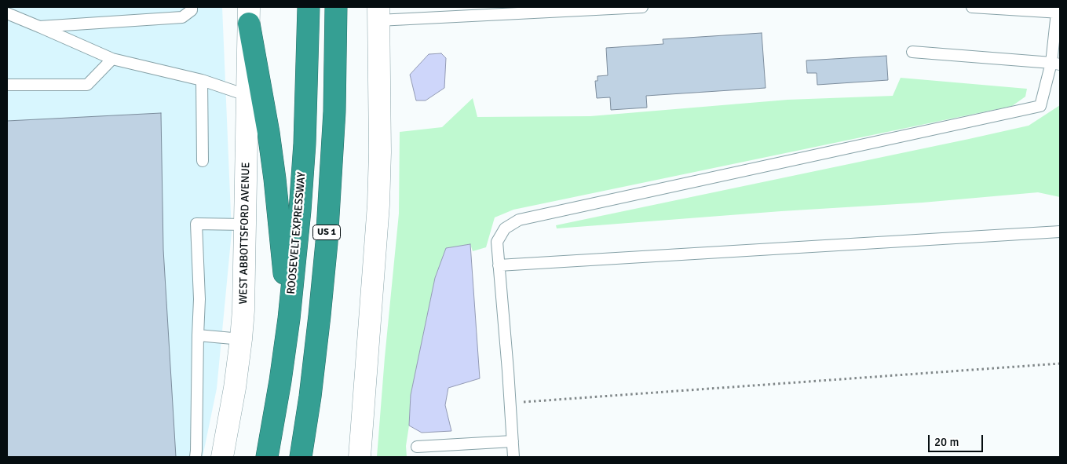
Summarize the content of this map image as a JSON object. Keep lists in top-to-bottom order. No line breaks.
{"streets":{"highway":["US 1","ROOSEVELT EXPRESSWAY"],"street":["WEST ABBOTTSFORD AVENUE"]},"scale_bar":"20 m"}
